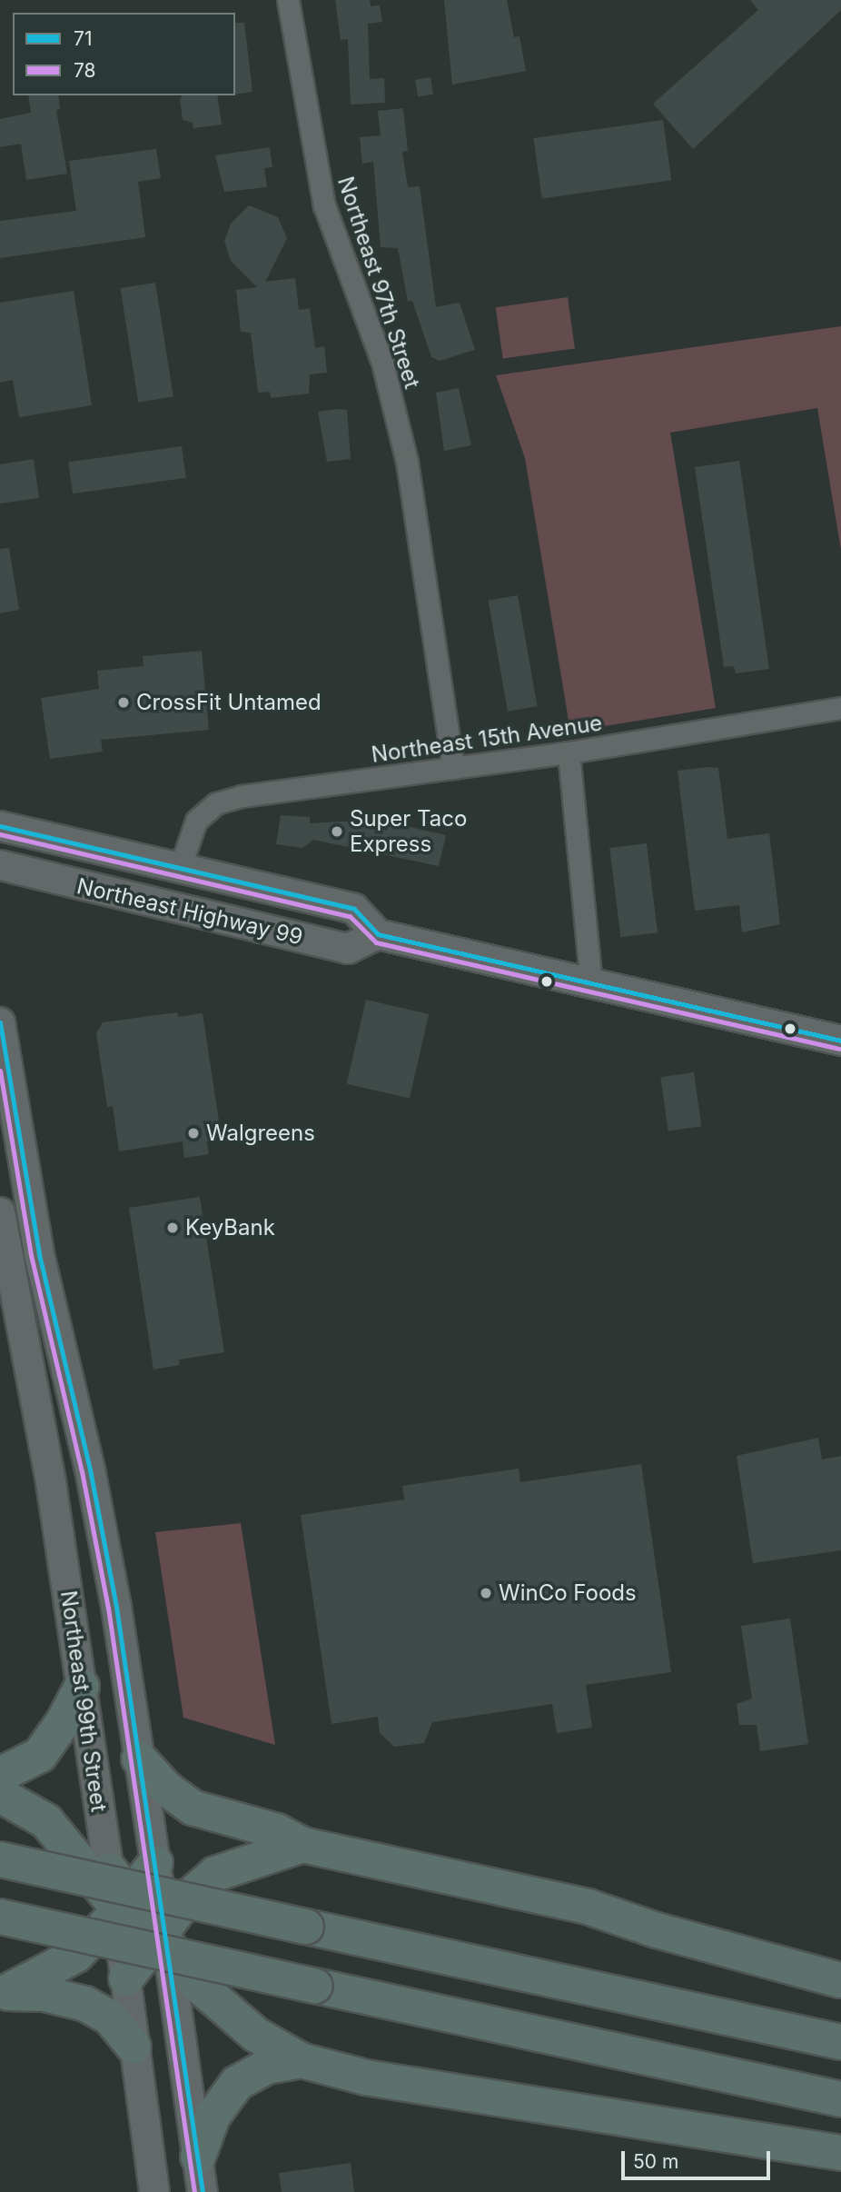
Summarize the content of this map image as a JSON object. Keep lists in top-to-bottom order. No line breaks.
{"streets":{"main road":["Northeast Highway 99","Northeast 99th Street"],"street":["Northeast 97th Street","Northeast 15th Avenue"]},"crossings":[["Northeast 97th Street","Northeast 15th Avenue"],["Northeast 15th Avenue","Northeast Highway 99"]],"places":["CrossFit Untamed","Super Taco Express","Walgreens","KeyBank","WinCo Foods"],"lines":["transit line 71","transit line 78"],"legend":["71","78"],"scale_bar":"50 m"}
